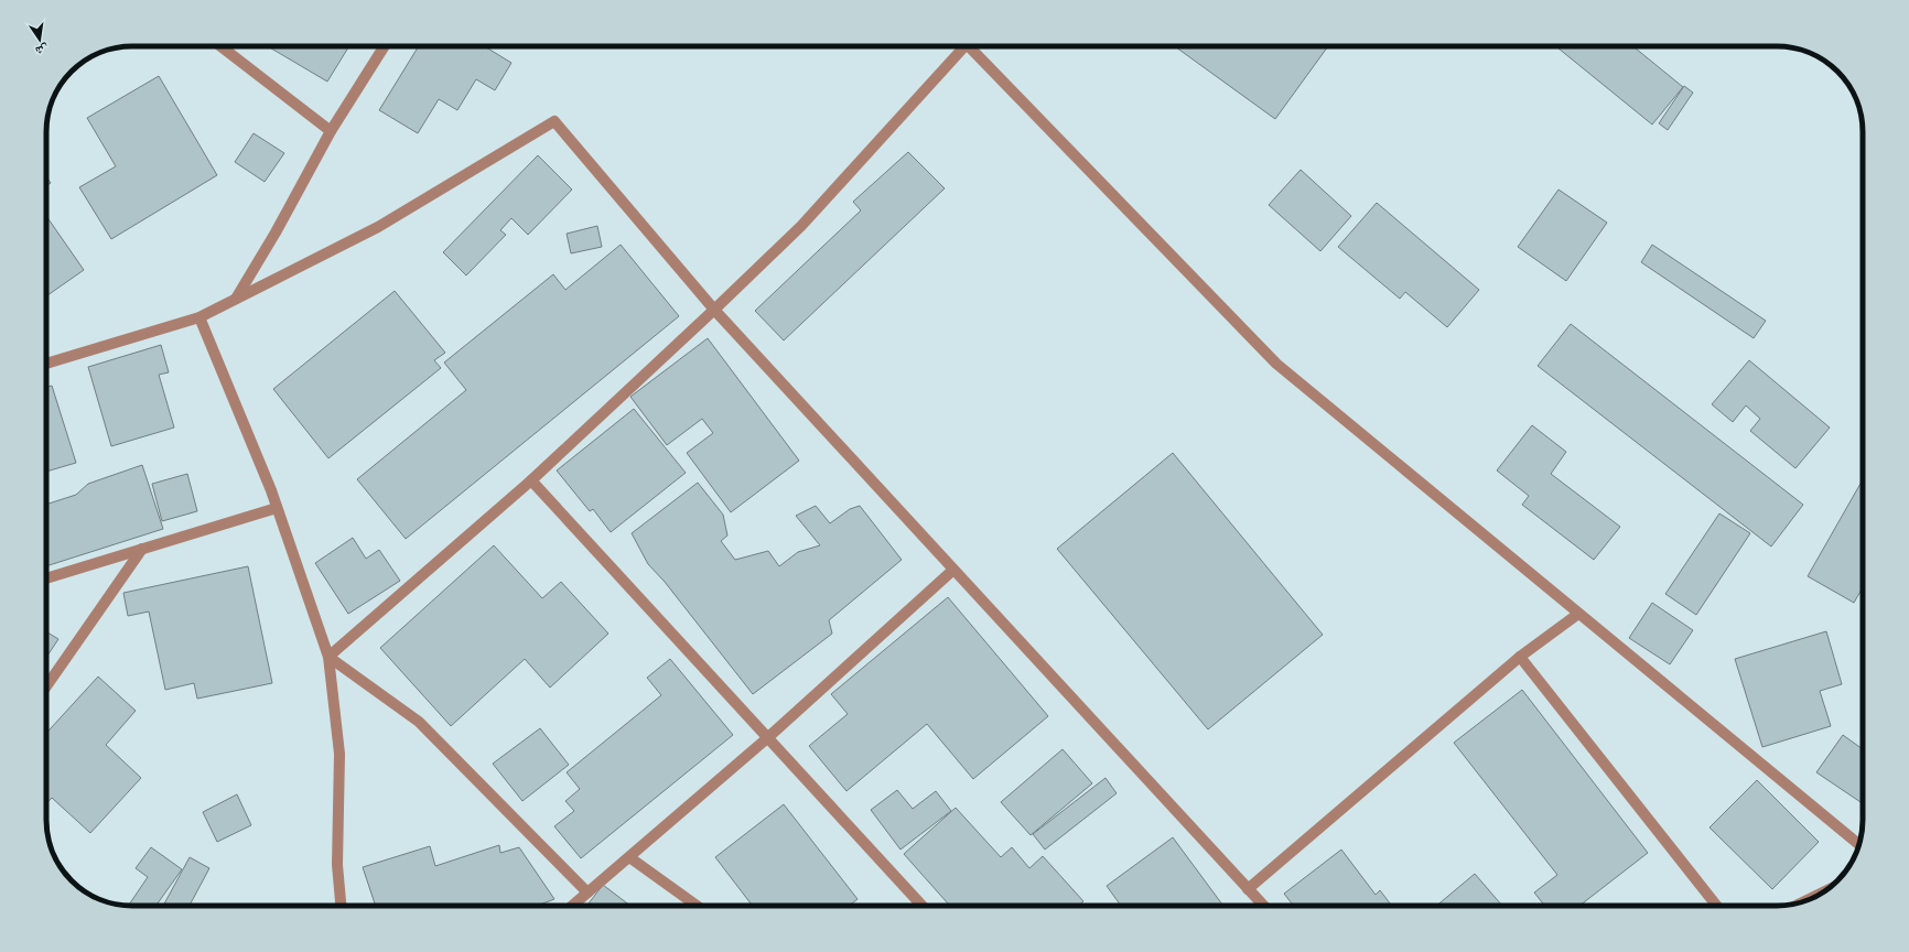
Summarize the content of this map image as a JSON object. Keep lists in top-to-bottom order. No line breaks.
{"north":"bottom"}
